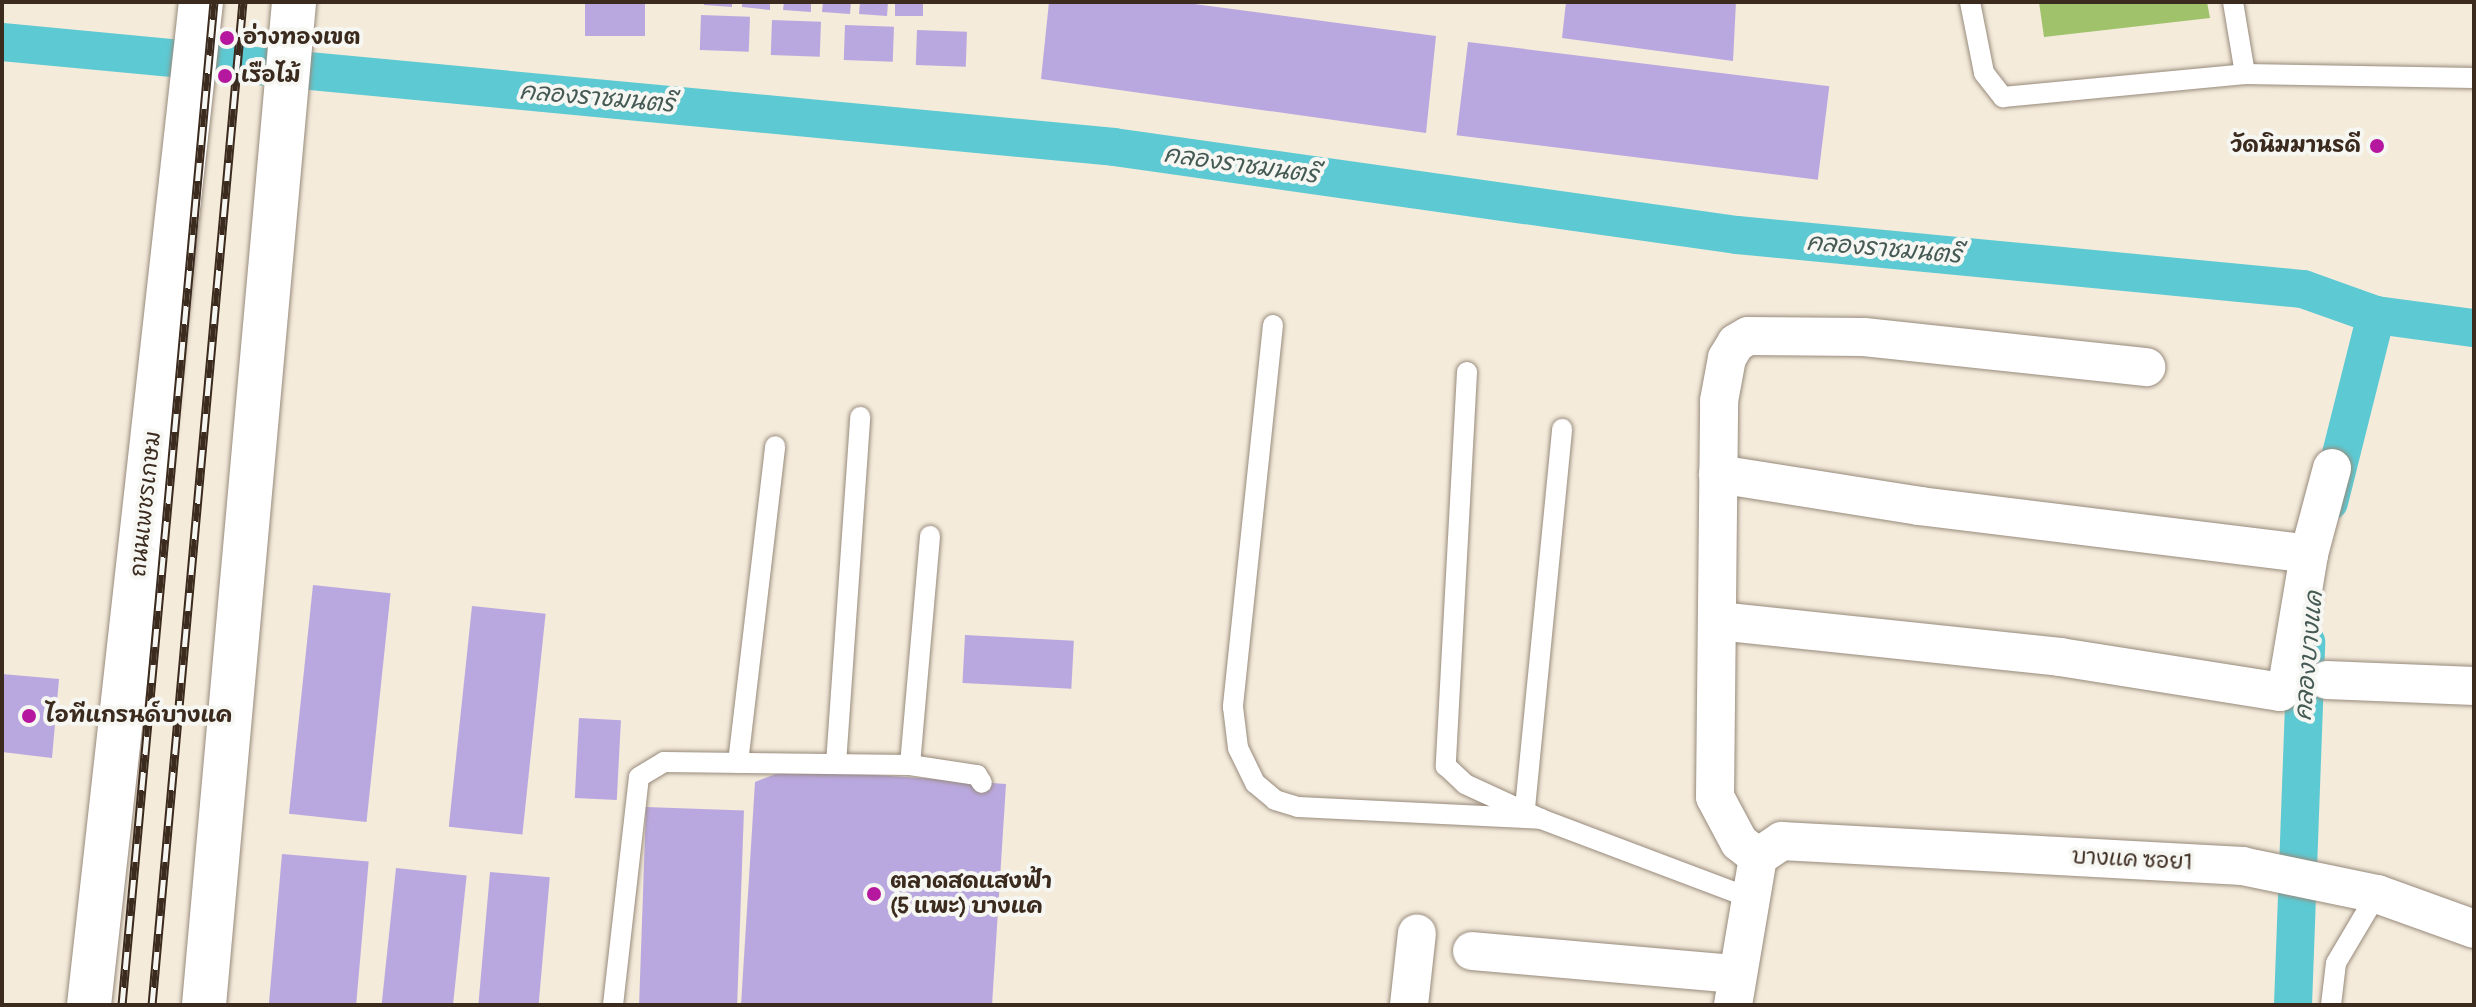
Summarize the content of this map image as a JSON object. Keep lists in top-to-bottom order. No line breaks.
{"streets":{"main road":["ถนนเพชรเกษม"],"street":["บางแค ซอย1"]},"water":["คลองราชมนตรี","คลองบางแค"],"places":["อ่างทองเขต","เรือไม้","วัดนิมมานรดี","ไอทีแกรนด์บางแค","ตลาดสดแสงฟ้า (5 แพะ) บางแค"]}
